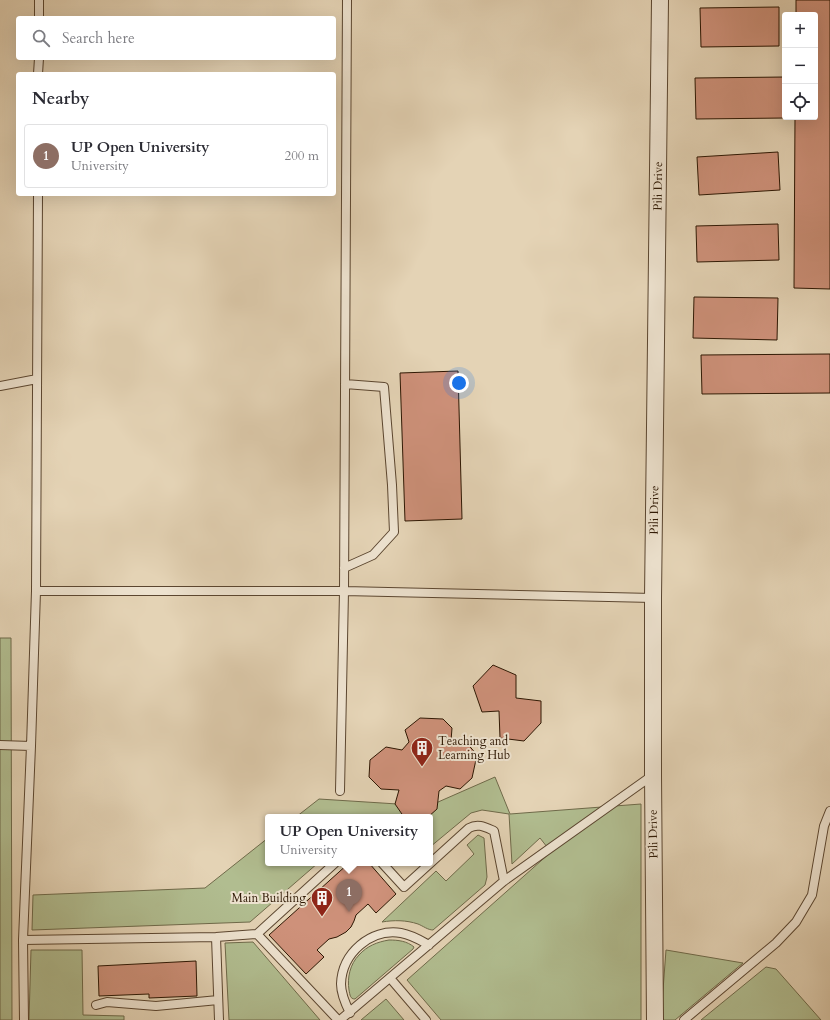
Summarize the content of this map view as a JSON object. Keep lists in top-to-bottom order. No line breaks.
{"streets":{"street":["Pili Drive"]},"places":{"building":["Teaching and Learning Hub","Main Building"]},"page":{"map_buttons":["+","−"],"search":"Search here","heading":"Nearby","list":[{"mark":"1","name":"UP Open University","note":"University","value":"200 m"}],"popup":["UP Open University","University"],"pins":"1"}}
